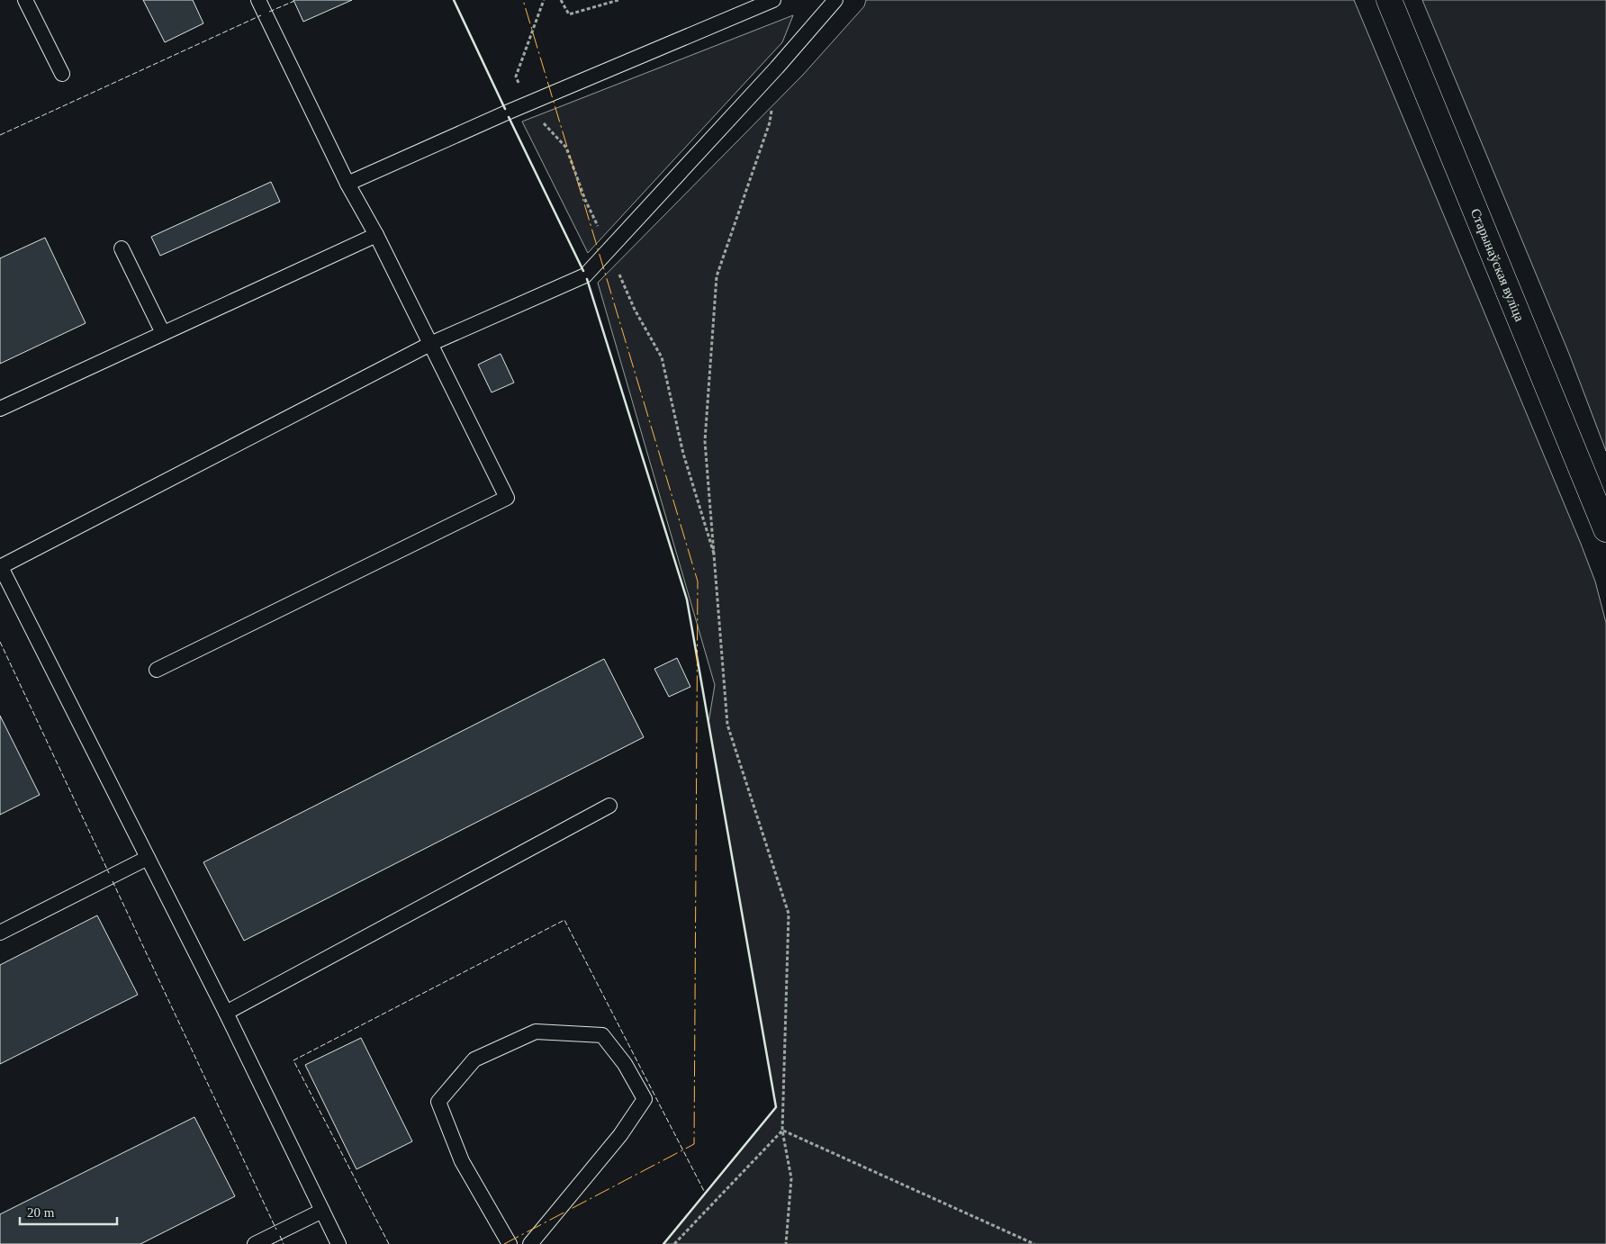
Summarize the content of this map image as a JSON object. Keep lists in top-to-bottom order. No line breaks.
{"streets":{"main road":["Старынаўская вуліца"]},"scale_bar":"20 m"}
